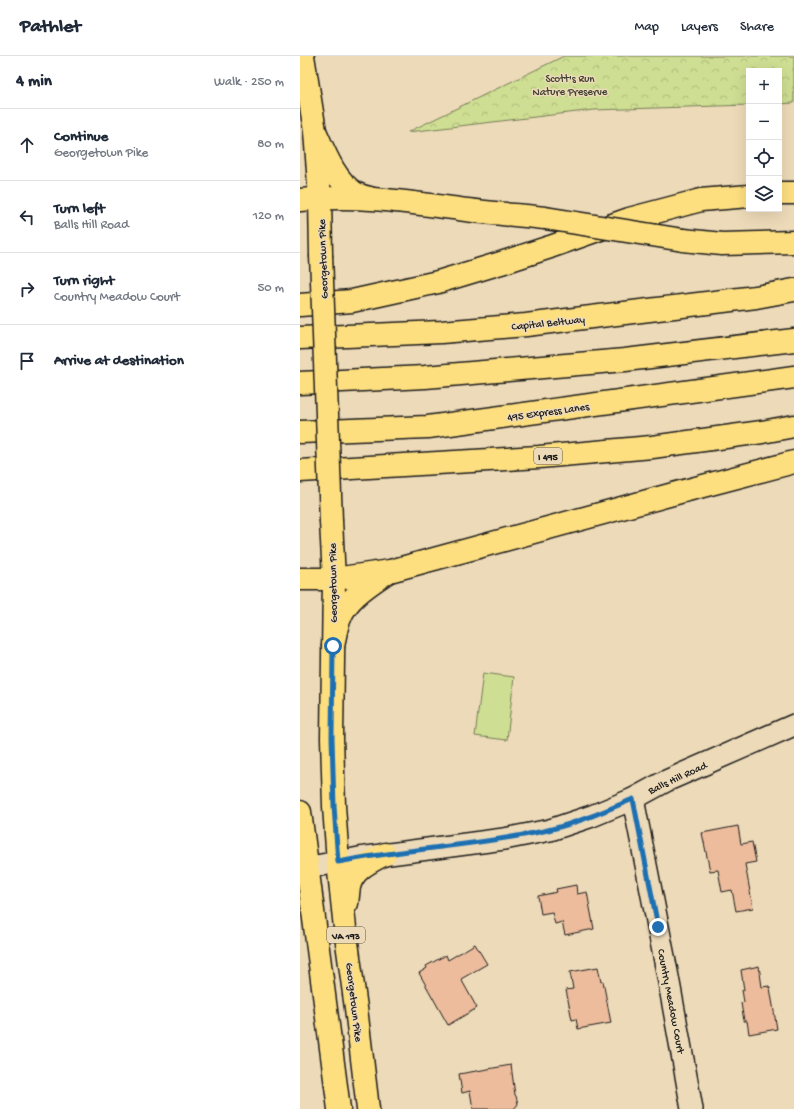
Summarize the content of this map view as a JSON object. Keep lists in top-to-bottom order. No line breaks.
{"streets":{"main road":["Georgetown Pike","Capital Beltway","495 Express Lanes","I 495","VA 193"],"street":["Balls Hill Road","Country Meadow Court"]},"crossings":[["Georgetown Pike","Balls Hill Road"],["Balls Hill Road","VA 193"],["Balls Hill Road","Country Meadow Court"]],"parks":["Scott's Run Nature Preserve"],"page":{"header":"Pathlet","nav":["Map","Layers","Share"],"heading":["4 min","Walk · 250 m"],"map_buttons":["+","−"],"list":[["Continue","Georgetown Pike","80 m"],["Turn left","Balls Hill Road","120 m"],["Turn right","Country Meadow Court","50 m"],"Arrive at destination"]}}
